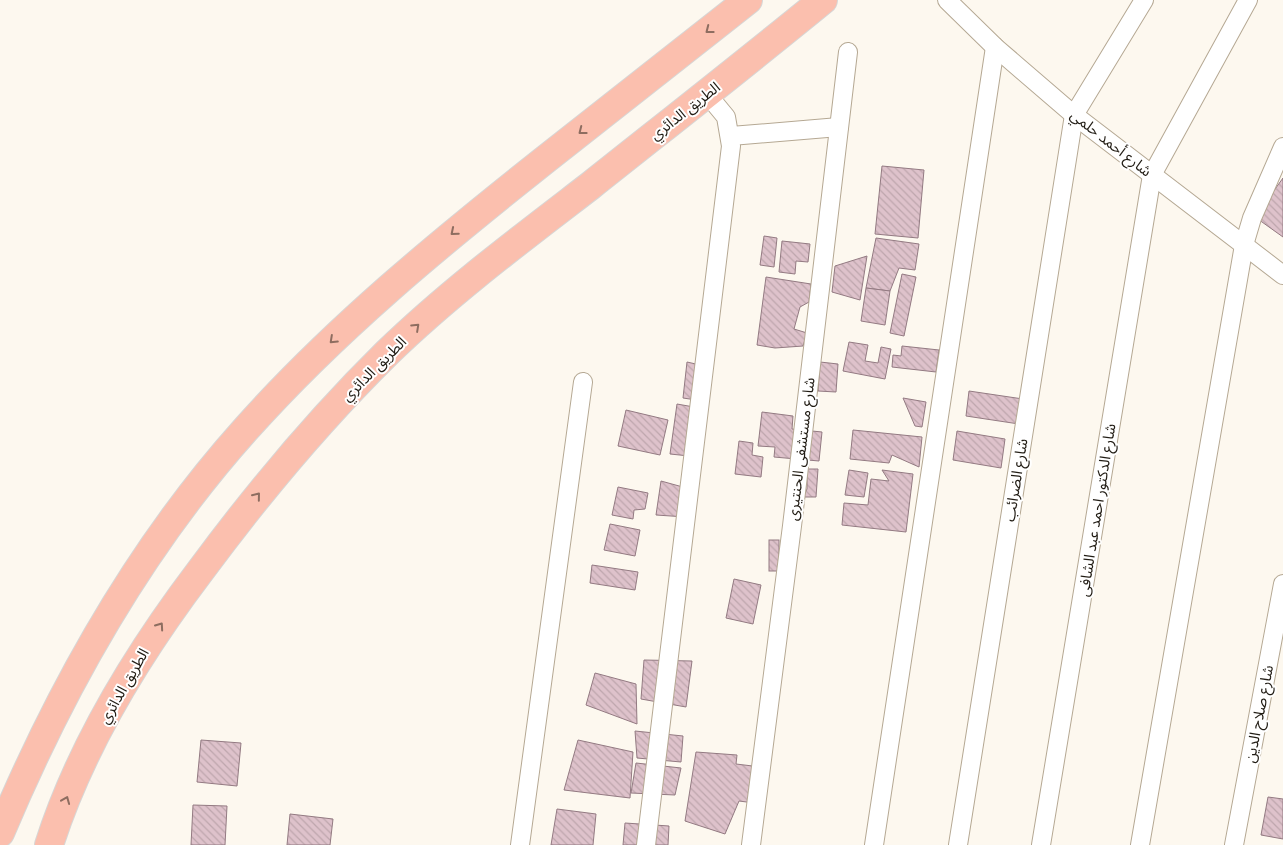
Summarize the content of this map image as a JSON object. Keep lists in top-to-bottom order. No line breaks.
{"streets":{"highway":["الطريق الدائري"],"street":["شارع أحمد حلمي","شارع مستشفى الحنتيرى","شارع الضرائب","شارع الدكتور احمد عبد الشافى","شارع صلاح الدين"]},"crossings":[["شارع أحمد حلمي","شارع الضرائب"],["شارع أحمد حلمي","شارع الدكتور احمد عبد الشافى"]]}
